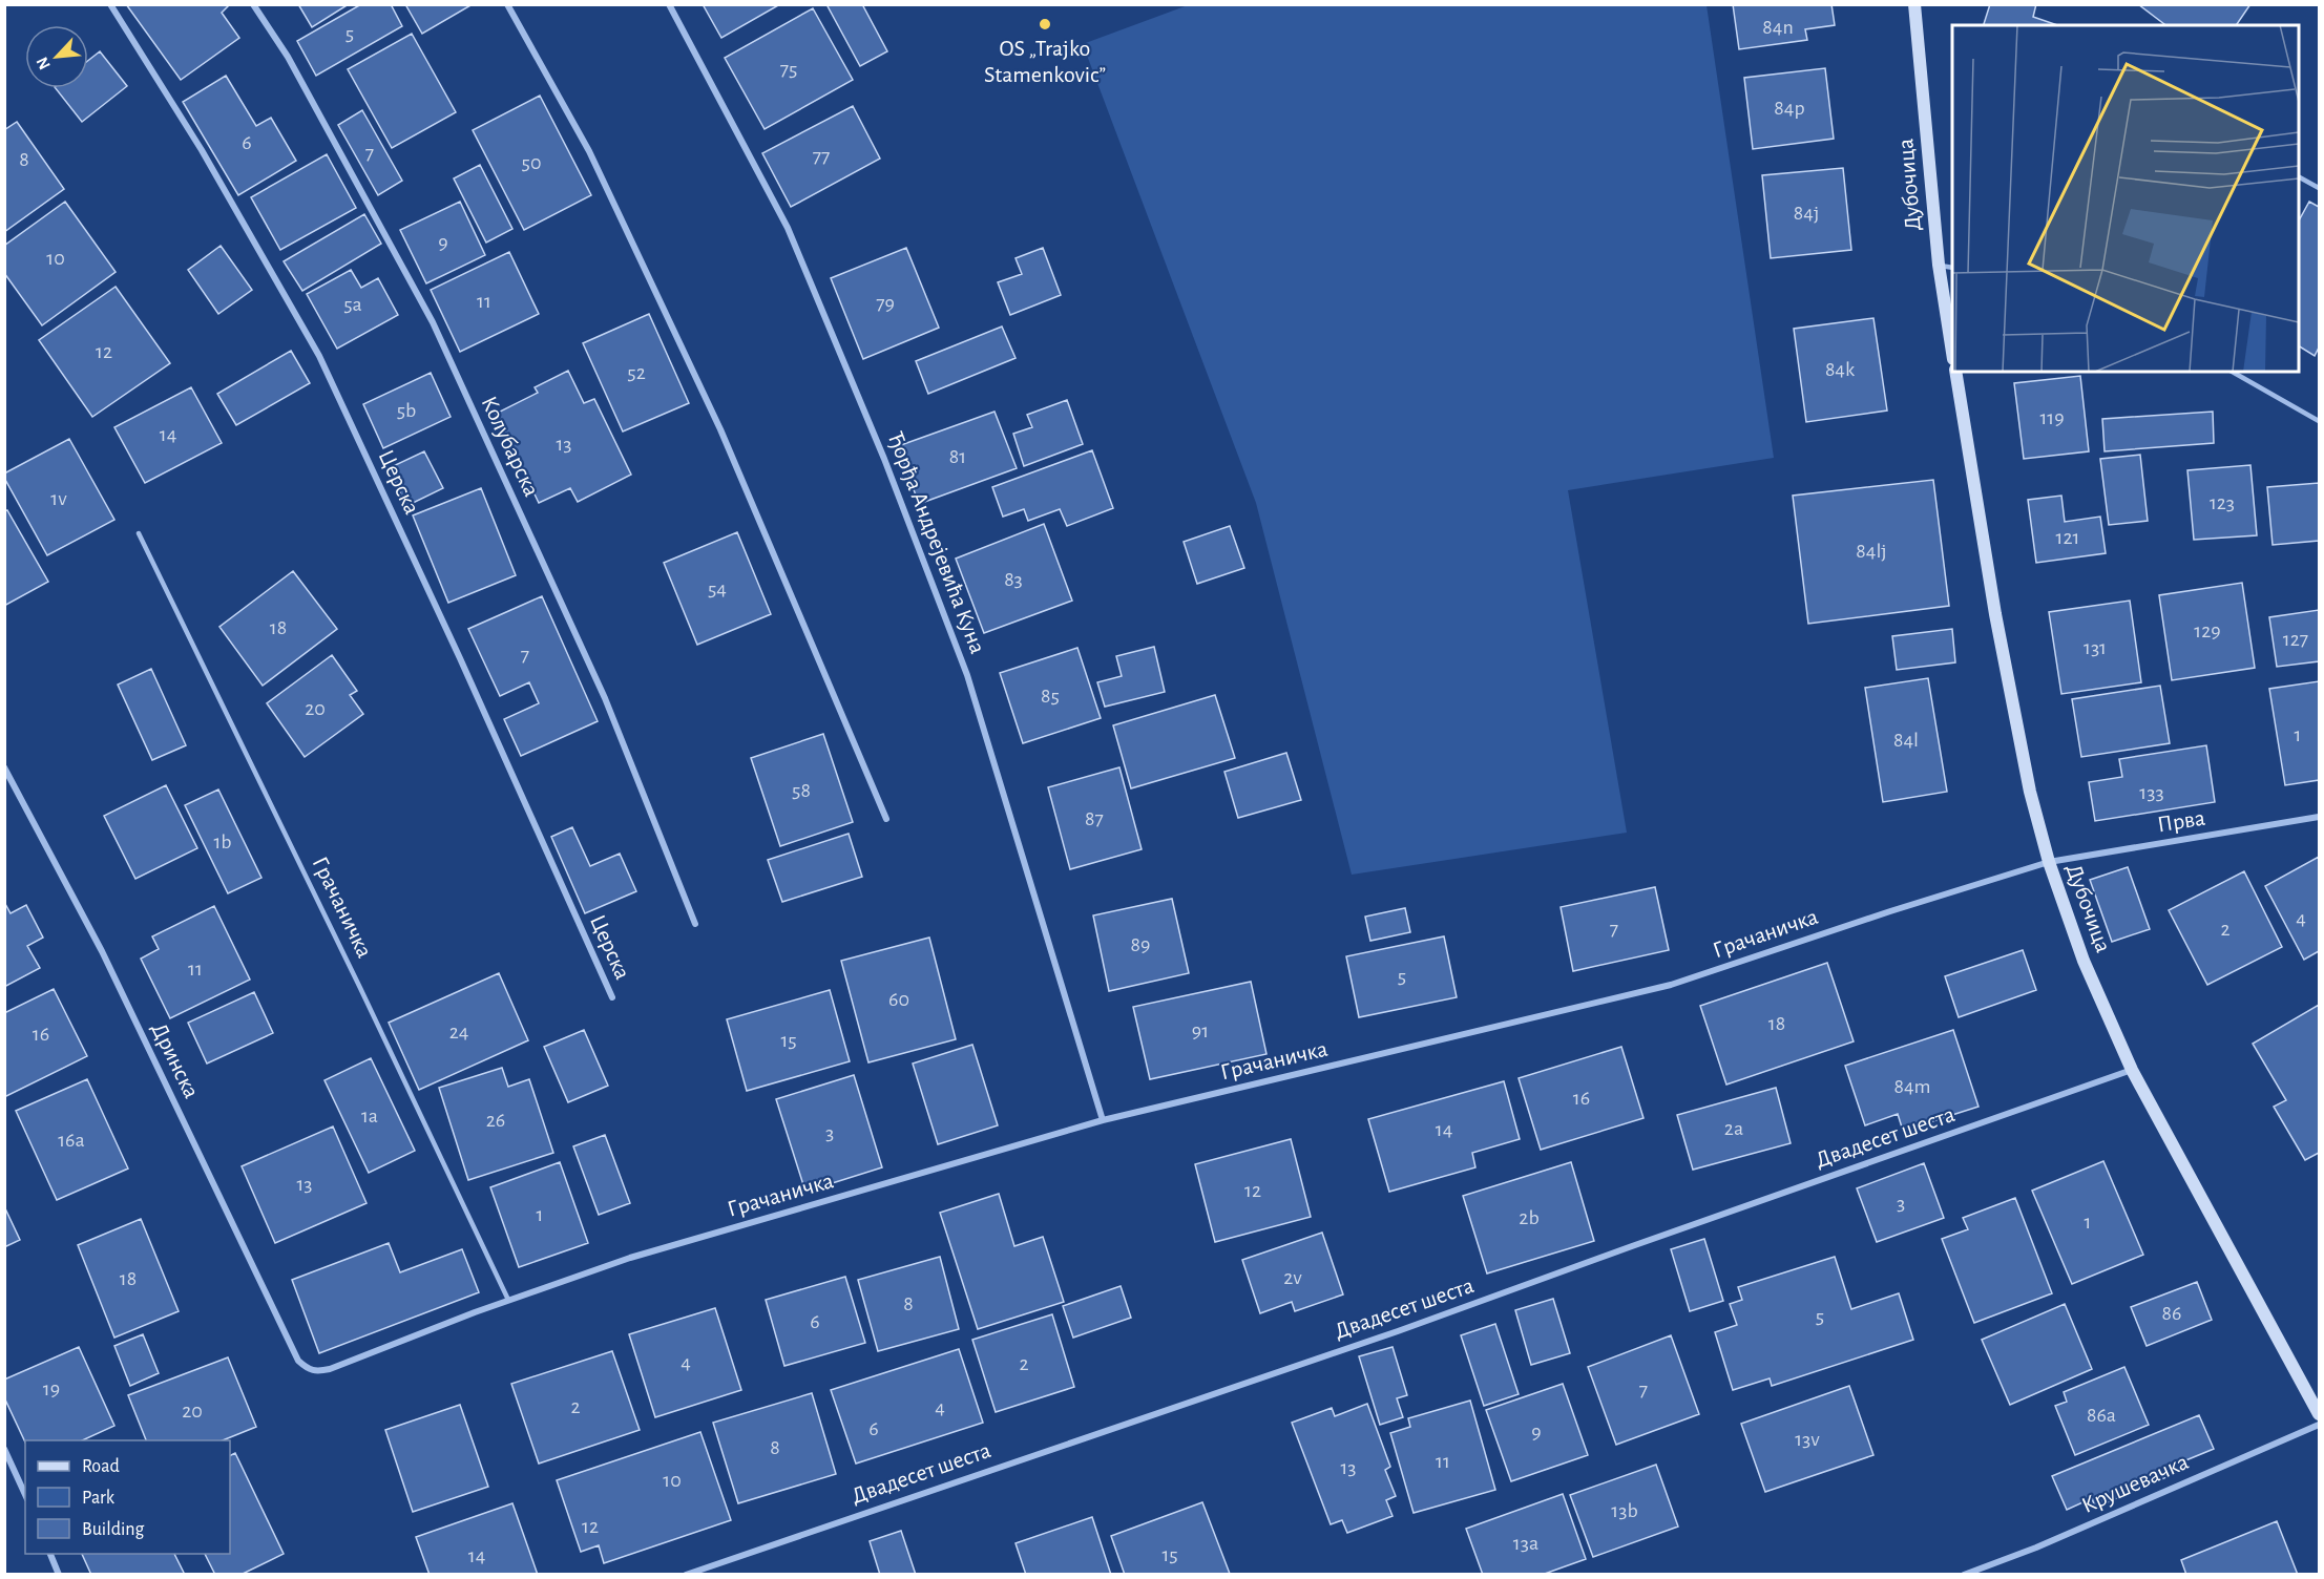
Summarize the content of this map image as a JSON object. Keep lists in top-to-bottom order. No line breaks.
{"streets":{"street":["Дубочица","Колубарска","Церска","Ђорђа Андрејевића Куна","Прва","Грачаничка","Дринска","Двадесет шеста","Крушевачка"]},"crossings":[["Дубочица","Прва"],["Дубочица","Грачаничка"],["Дубочица","Двадесет шеста"],["Ђорђа Андрејевића Куна","Грачаничка"],["Прва","Грачаничка"],["Грачаничка","Дринска"]],"places":["OS „Trajko Stamenkovic”"],"house_numbers":["84n","5","75","84p","6","7","77","8","50","84j","9","10","11","79","5a","12","84k","52","5b","119","14","13","81","1v","123","121","84lj","83","54","18","129","127","131","7","85","20","1","84l","58","133","87","1b","4","7","2","89","11","5","60","18","91","24","16","15","84m","16","1a","26","2a","14","3","16a","13","12","3","1","2b","1","2v","18","8","86","5","6","4","2","19","7","2","4","20","86a","6","9","13v","8","11","13","10","13b","12","13a","15","14"],"legend":["Road","Park","Building"],"north":"bottom left"}
